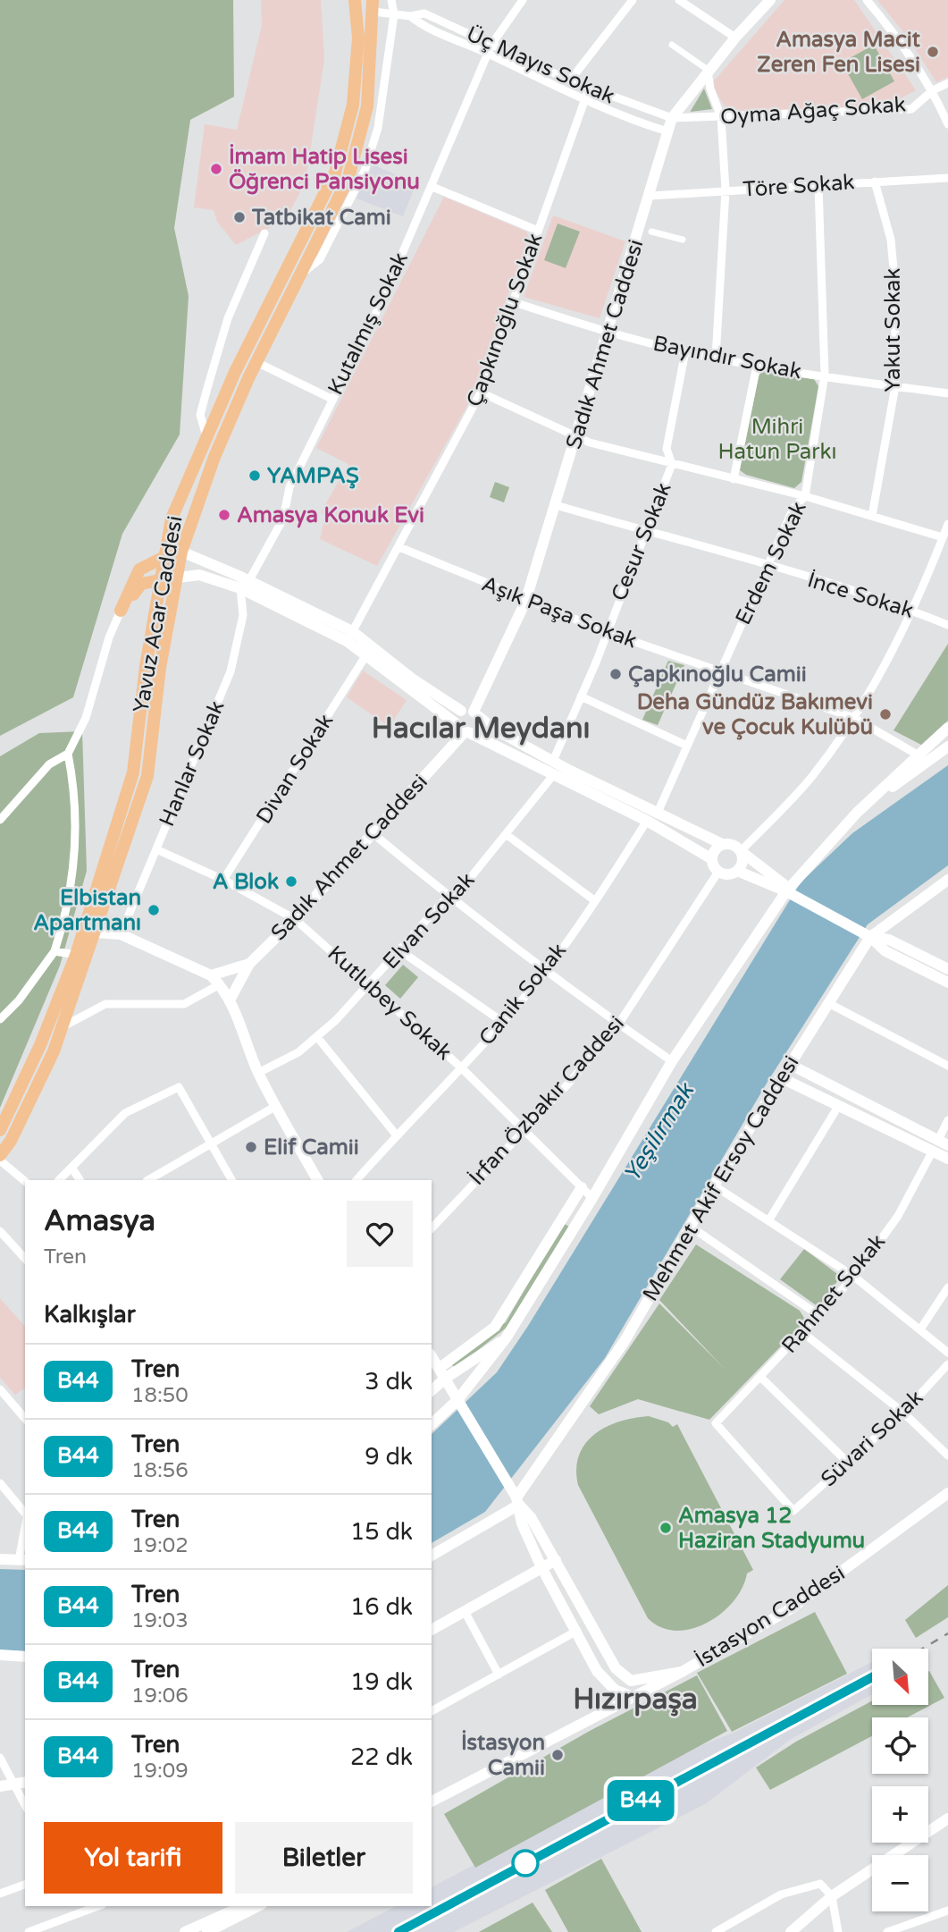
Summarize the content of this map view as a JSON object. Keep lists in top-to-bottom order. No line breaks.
{"streets":{"main road":["Sadık Ahmet Caddesi","Yavuz Acar Caddesi","Mehmet Akif Ersoy Caddesi","İstasyon Caddesi"],"street":["Üç Mayıs Sokak","Oyma Ağaç Sokak","Töre Sokak","Çapkınoğlu Sokak","Kutalmış Sokak","Yakut Sokak","Bayındır Sokak","Cesur Sokak","Erdem Sokak","İnce Sokak","Aşık Paşa Sokak","Hanlar Sokak","Divan Sokak","Elvan Sokak","Canik Sokak","Kutlubey Sokak","İrfan Özbakır Caddesi","Rahmet Sokak","Süvari Sokak"]},"crossings":[["Üç Mayıs Sokak","Oyma Ağaç Sokak"],["Üç Mayıs Sokak","Çapkınoğlu Sokak"],["Üç Mayıs Sokak","Kutalmış Sokak"],["Üç Mayıs Sokak","Sadık Ahmet Caddesi"],["Üç Mayıs Sokak","Yavuz Acar Caddesi"],["Oyma Ağaç Sokak","Sadık Ahmet Caddesi"],["Töre Sokak","Yakut Sokak"],["Töre Sokak","Sadık Ahmet Caddesi"],["Töre Sokak","Erdem Sokak"],["Çapkınoğlu Sokak","Bayındır Sokak"],["Çapkınoğlu Sokak","Aşık Paşa Sokak"],["Kutalmış Sokak","Hanlar Sokak"],["Yakut Sokak","Bayındır Sokak"],["Sadık Ahmet Caddesi","Bayındır Sokak"],["Sadık Ahmet Caddesi","İnce Sokak"],["Sadık Ahmet Caddesi","Aşık Paşa Sokak"],["Sadık Ahmet Caddesi","Kutlubey Sokak"],["Bayındır Sokak","Cesur Sokak"],["Bayındır Sokak","Erdem Sokak"],["Cesur Sokak","İnce Sokak"],["Cesur Sokak","Aşık Paşa Sokak"],["Erdem Sokak","İnce Sokak"],["Erdem Sokak","Aşık Paşa Sokak"],["Hanlar Sokak","Kutlubey Sokak"],["Divan Sokak","Kutlubey Sokak"],["Elvan Sokak","Kutlubey Sokak"],["Canik Sokak","Kutlubey Sokak"],["Kutlubey Sokak","İrfan Özbakır Caddesi"],["Rahmet Sokak","Süvari Sokak"]],"districts":["Hacılar Meydanı","Hızırpaşa"],"water":["Yeşilırmak"],"parks":["Mihri Hatun Parkı"],"places":["Amasya Macit Zeren Fen Lisesi","İmam Hatip Lisesi Öğrenci Pansiyonu","Tatbikat Cami","YAMPAŞ","Amasya Konuk Evi","Çapkınoğlu Camii","Deha Gündüz Bakımevi ve Çocuk Kulübü","A Blok","Elbistan Apartmanı","Elif Camii","Amasya 12 Haziran Stadyumu","İstasyon Camii"],"north":"bottom right","page":{"on_map":"B44","heading":[["Amasya","Tren"],"Kalkışlar"],"list":[{"mark":"B44","name":"Tren","note":"18:50","value":"3 dk"},{"mark":"B44","name":"Tren","note":"18:56","value":"9 dk"},{"mark":"B44","name":"Tren","note":"19:02","value":"15 dk"},{"mark":"B44","name":"Tren","note":"19:03","value":"16 dk"},{"mark":"B44","name":"Tren","note":"19:06","value":"19 dk"},{"mark":"B44","name":"Tren","note":"19:09","value":"22 dk"}],"map_buttons":["+","−"],"buttons":["Yol tarifi","Biletler"]}}
